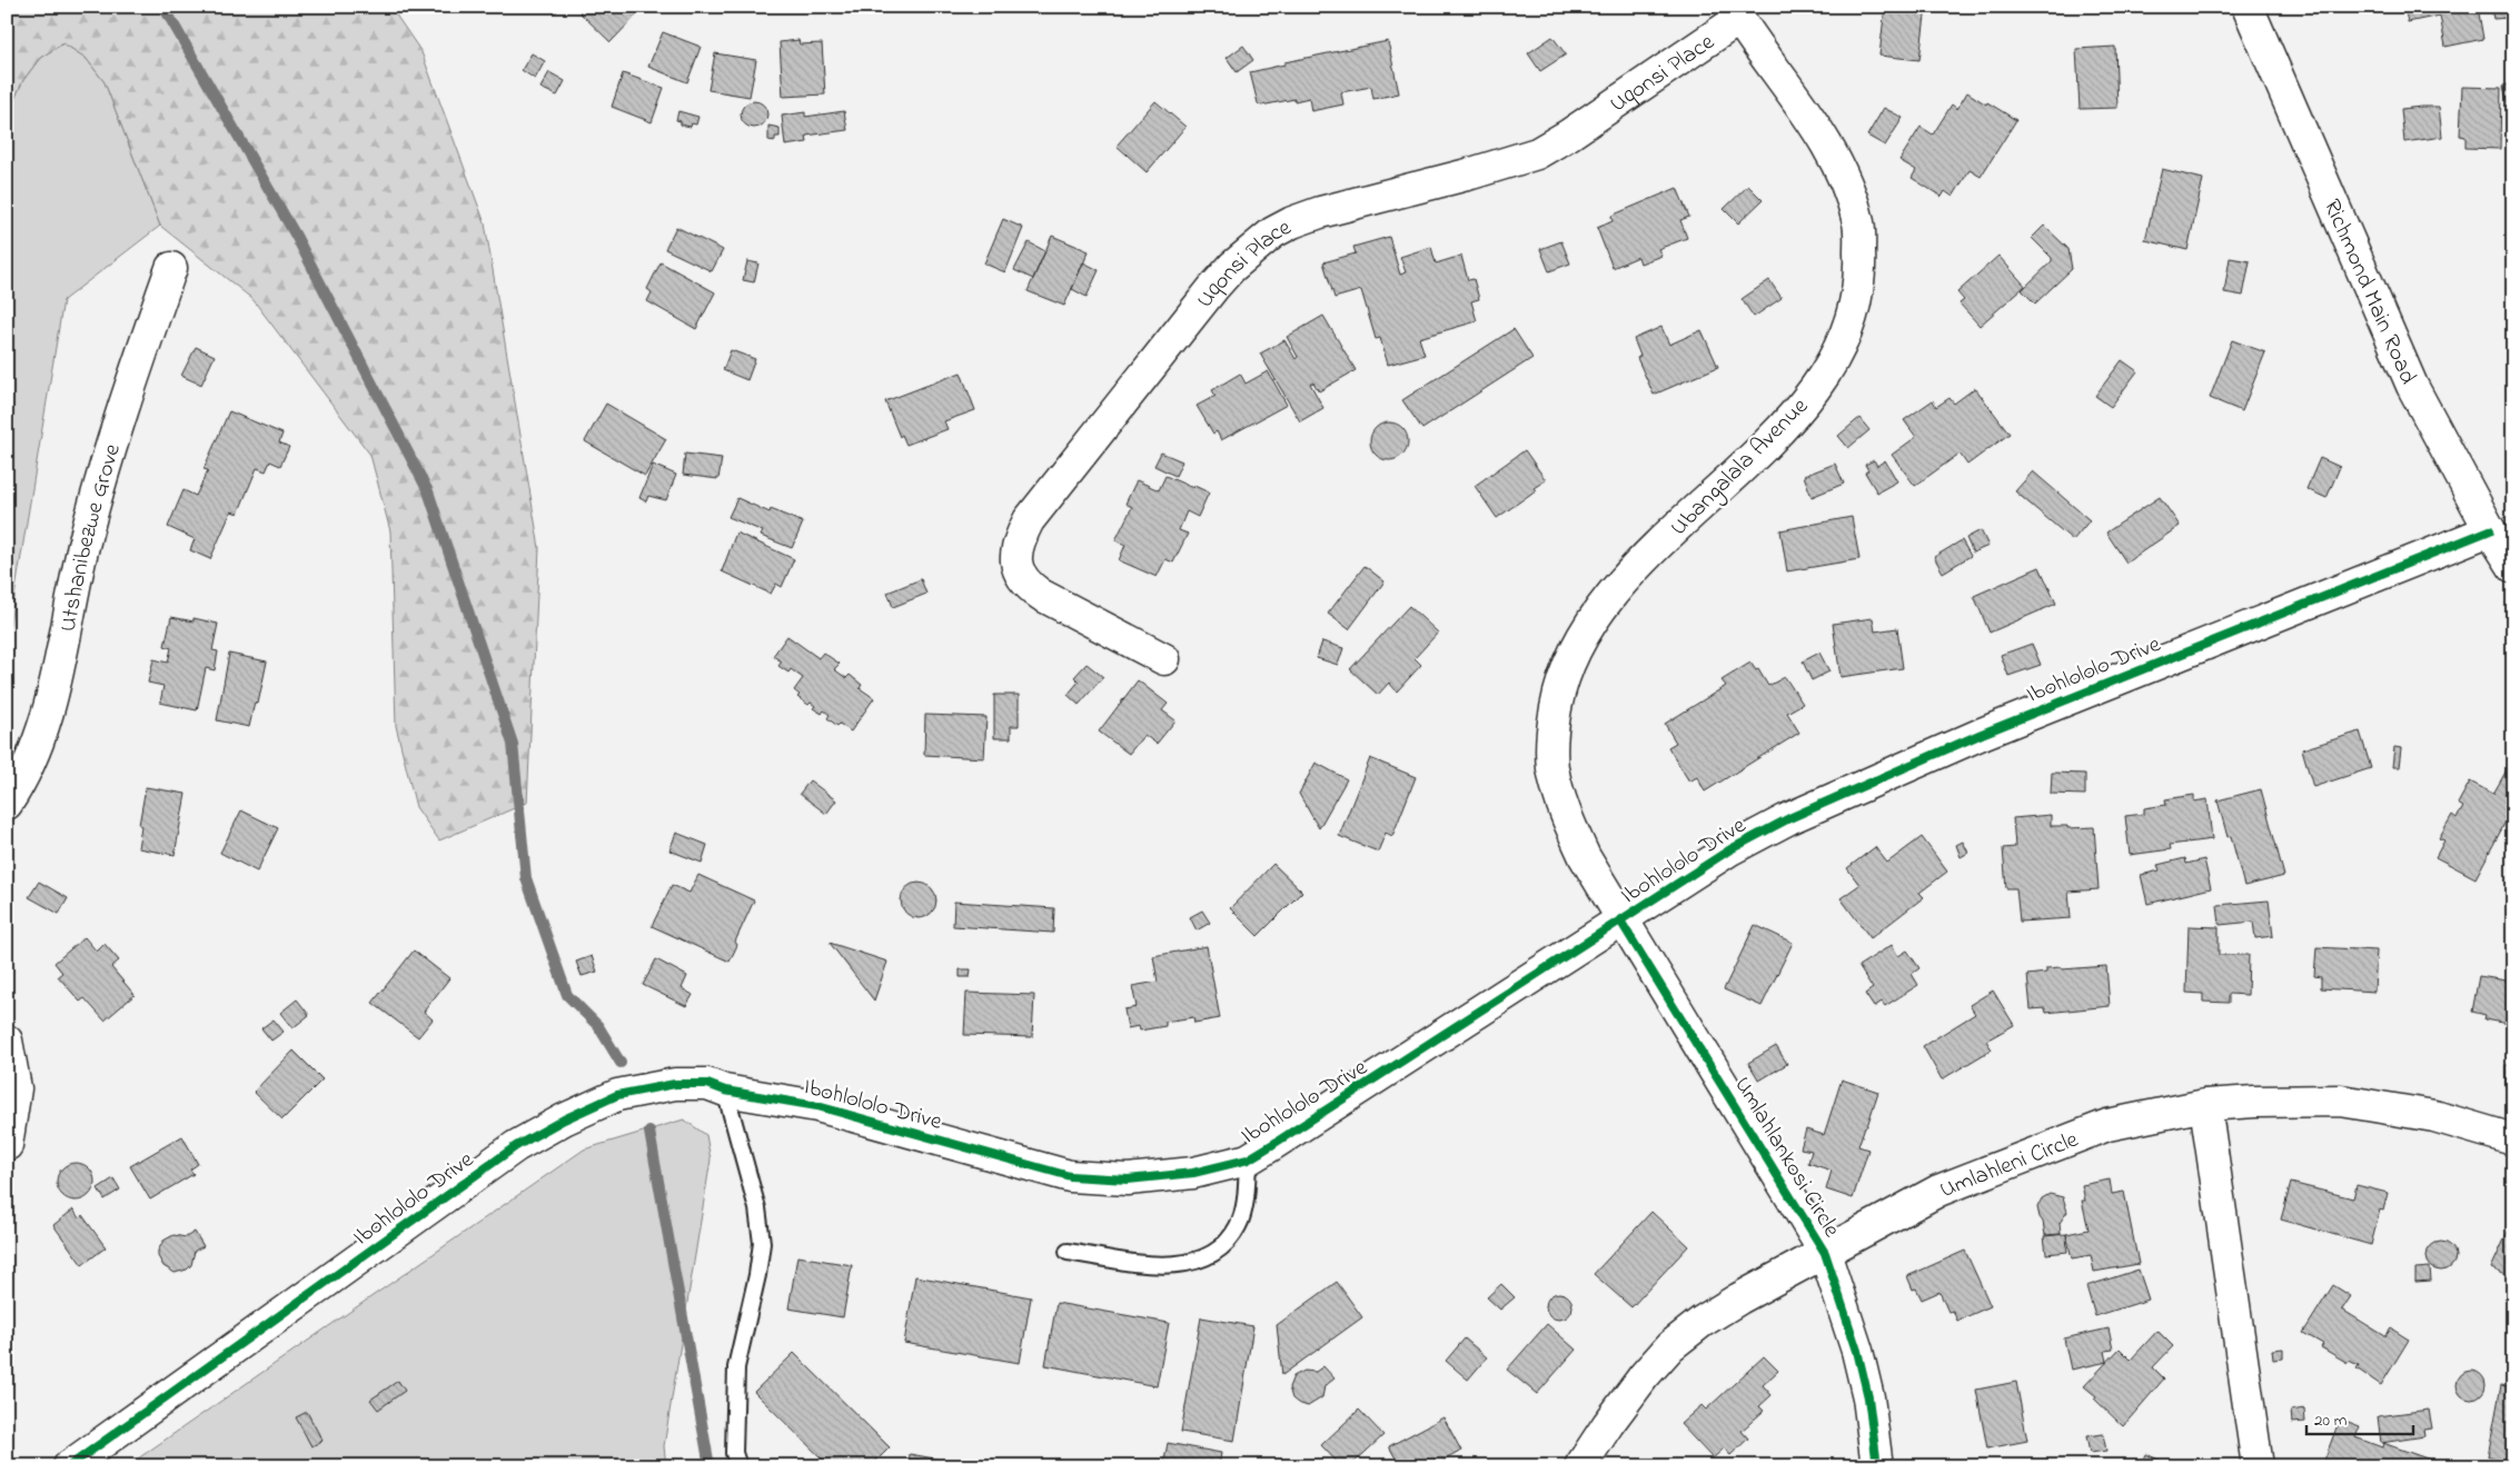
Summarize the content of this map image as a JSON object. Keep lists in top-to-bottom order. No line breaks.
{"streets":{"street":["Uqonsi Place","Richmond Main Road","Ubangalala Avenue","Utshanibezwe Grove","Ibohlololo Drive","Umlahlankosi Circle","Umlahleni Circle"]},"crossings":[["Uqonsi Place","Ubangalala Avenue"],["Richmond Main Road","Ibohlololo Drive"],["Ubangalala Avenue","Ibohlololo Drive"],["Ubangalala Avenue","Umlahlankosi Circle"],["Ibohlololo Drive","Umlahlankosi Circle"],["Umlahlankosi Circle","Umlahleni Circle"]],"scale_bar":"20 m"}
